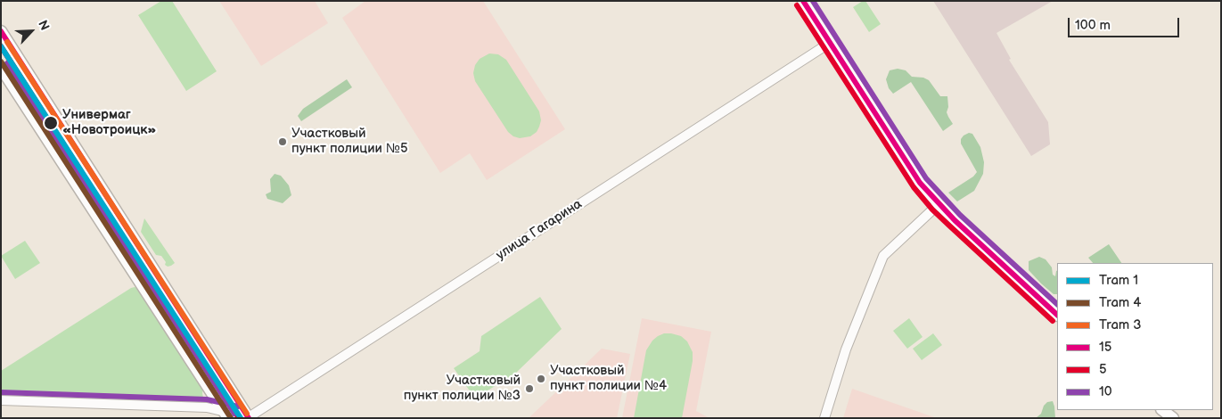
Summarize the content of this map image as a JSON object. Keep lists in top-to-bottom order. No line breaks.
{"streets":{"street":["улица Гагарина"]},"places":["Универмаг «Новотроицк»","Участковый пункт полиции №5","Участковый пункт полиции №4","Участковый пункт полиции №3"],"lines":["transit line 15","transit line 10","transit line 5","tram line 3","tram line 1","tram line 4"],"legend":["Tram 1","Tram 4","Tram 3","15","5","10"],"scale_bar":"100 m","north":"top right"}
